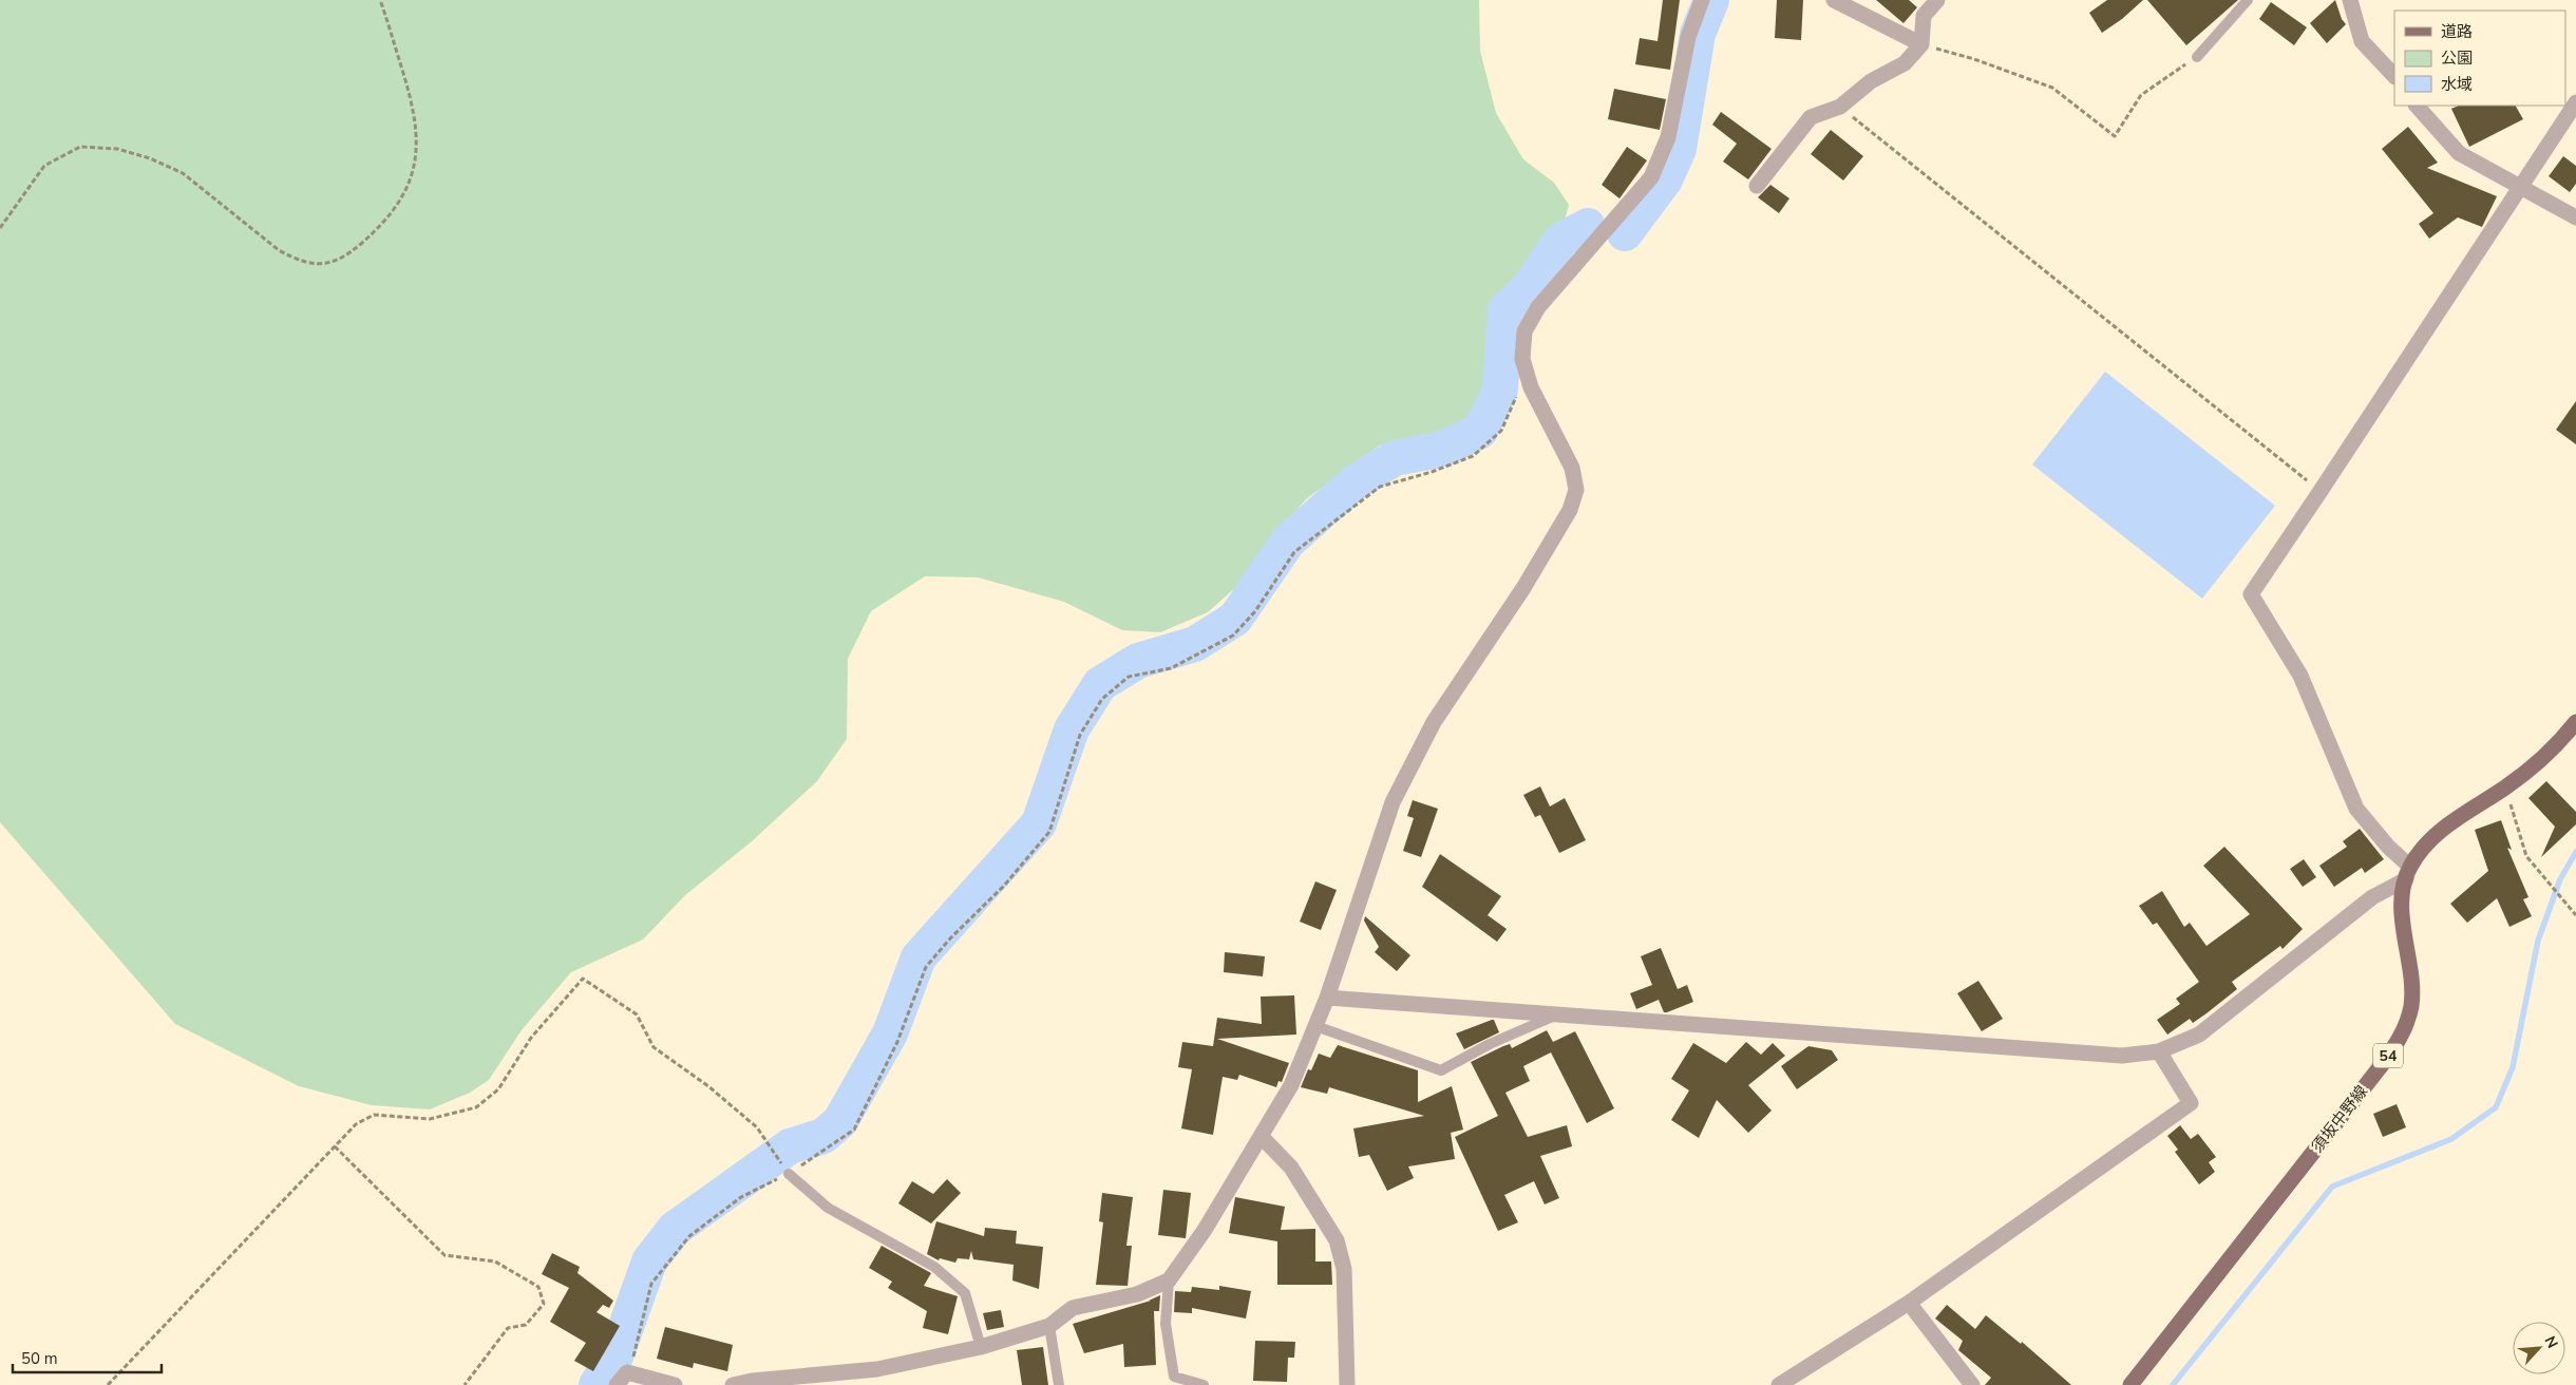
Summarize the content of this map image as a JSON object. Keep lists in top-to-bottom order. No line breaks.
{"streets":{"main road":["54","須坂中野線"]},"legend":["道路","公園","水域"],"scale_bar":"50 m","north":"top right"}
